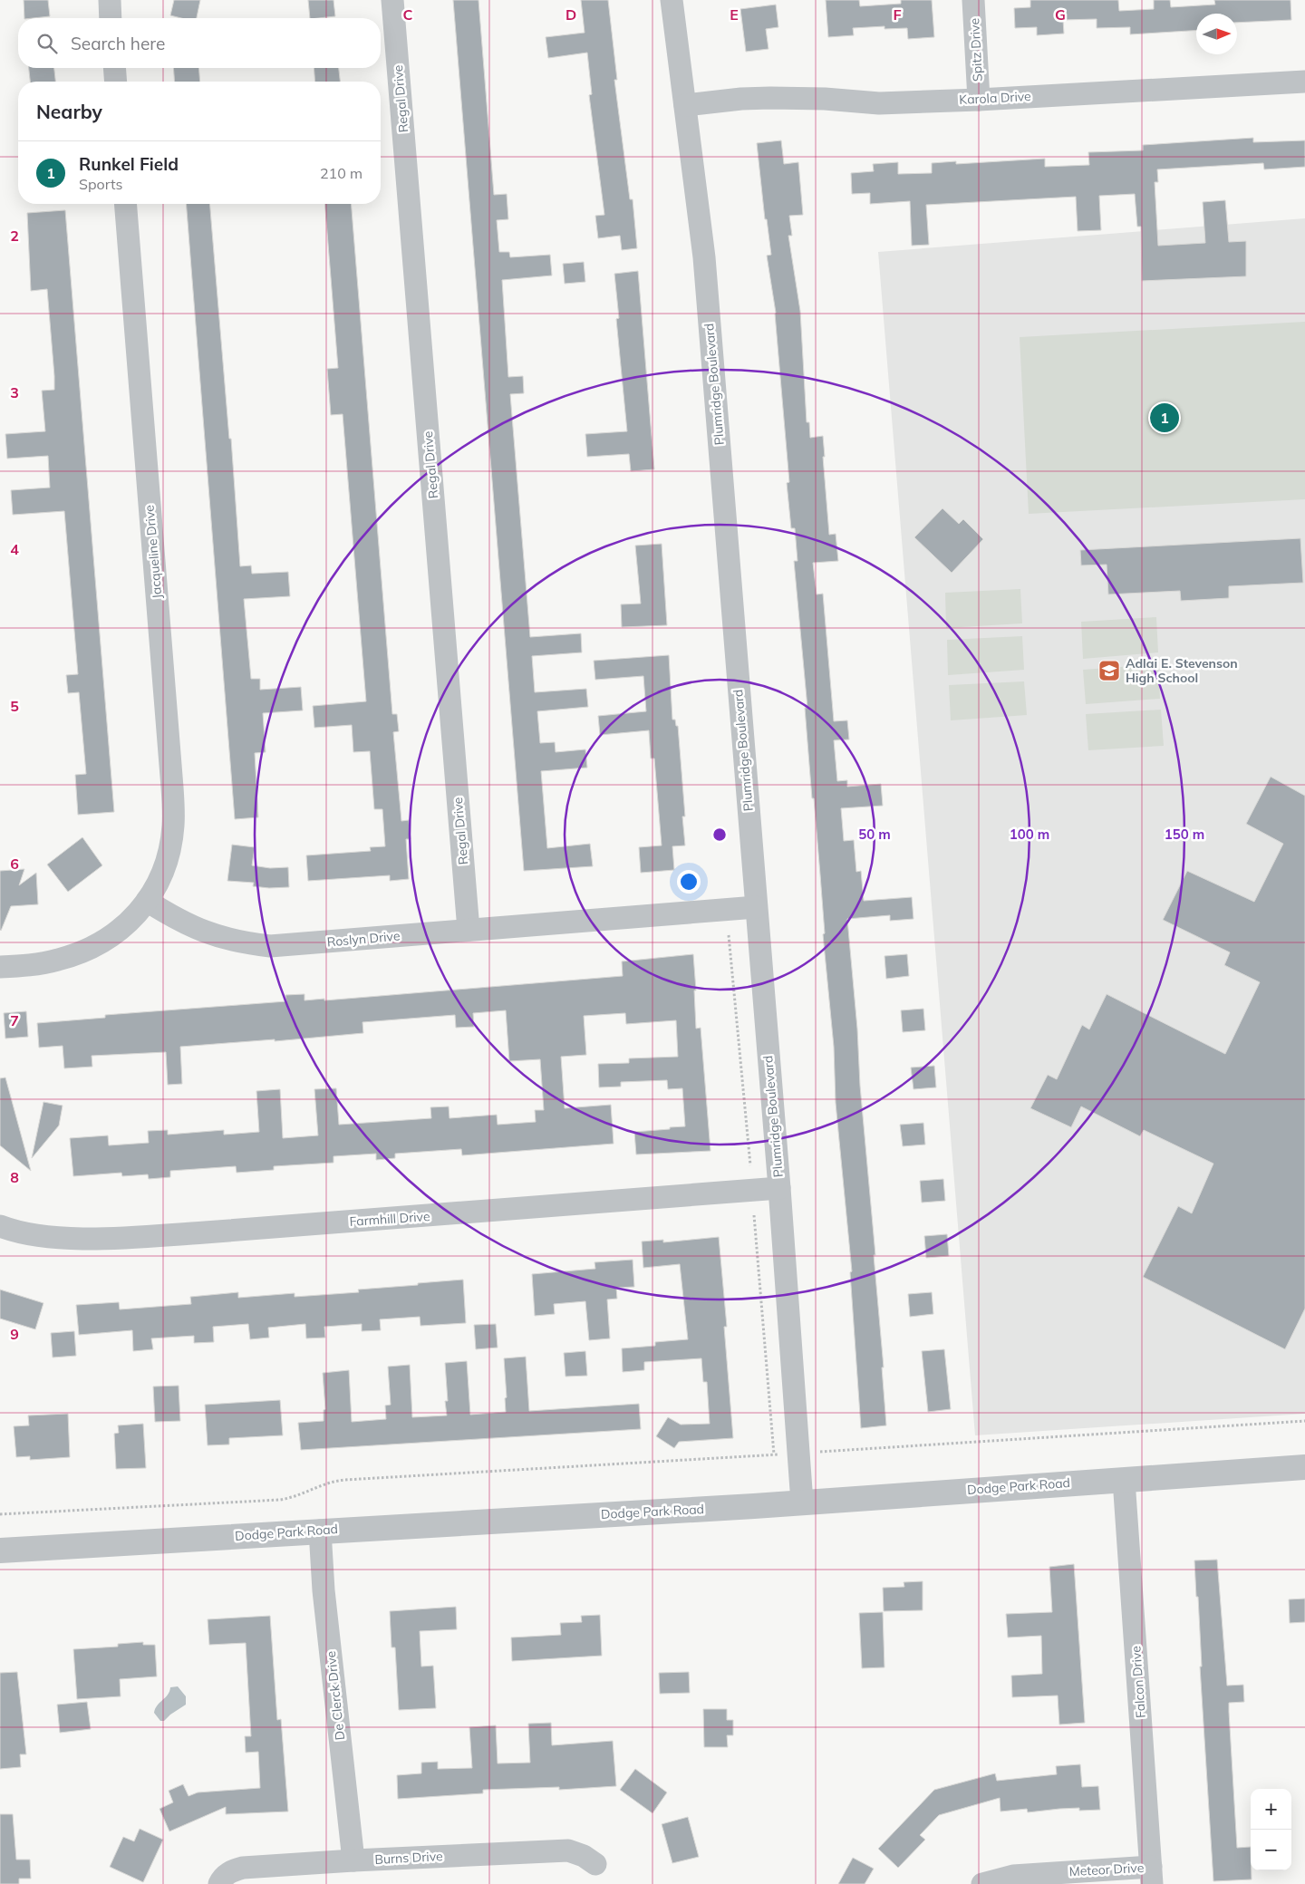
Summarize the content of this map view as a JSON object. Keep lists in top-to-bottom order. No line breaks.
{"streets":{"street":["Spitz Drive","Karola Drive","Regal Drive","Plumridge Boulevard","Jacqueline Drive","Roslyn Drive","Farmhill Drive","Dodge Park Road","Falcon Drive","De Clerck Drive","Burns Drive","Meteor Drive"]},"crossings":[["Spitz Drive","Karola Drive"],["Karola Drive","Plumridge Boulevard"],["Regal Drive","Roslyn Drive"],["Plumridge Boulevard","Roslyn Drive"],["Plumridge Boulevard","Farmhill Drive"],["Plumridge Boulevard","Dodge Park Road"],["Jacqueline Drive","Roslyn Drive"],["Dodge Park Road","Falcon Drive"],["Dodge Park Road","De Clerck Drive"],["Falcon Drive","Meteor Drive"],["De Clerck Drive","Burns Drive"]],"places":{"school or university":["Adlai E. Stevenson High School"]},"north":"right","page":{"search":"Search here","heading":"Nearby","list":[{"mark":"1","name":"Runkel Field","note":"Sports","value":"210 m"}],"pins":"1","map_buttons":["+","−"]},"grid":{"columns":["C","D","E","F","G"],"rows":["2","3","4","5","6","7","8","9"]},"rings":["50 m","100 m","150 m"]}
